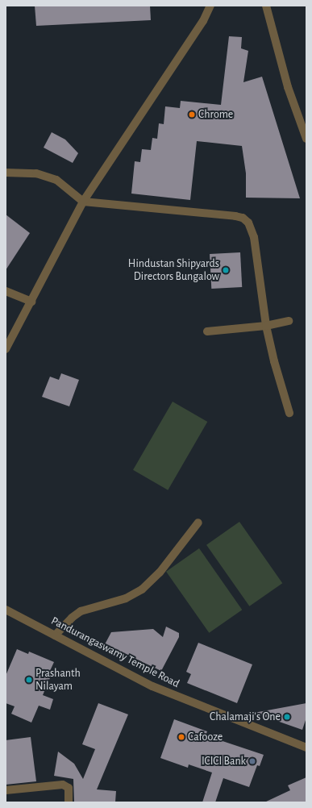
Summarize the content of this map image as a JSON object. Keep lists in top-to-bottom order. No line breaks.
{"streets":{"street":["Pandurangaswamy Temple Road"]},"places":["Chrome","Hindustan Shipyards Directors Bungalow","Prashanth Nilayam","Chalamaji's One","Cafooze","ICICI Bank"]}
